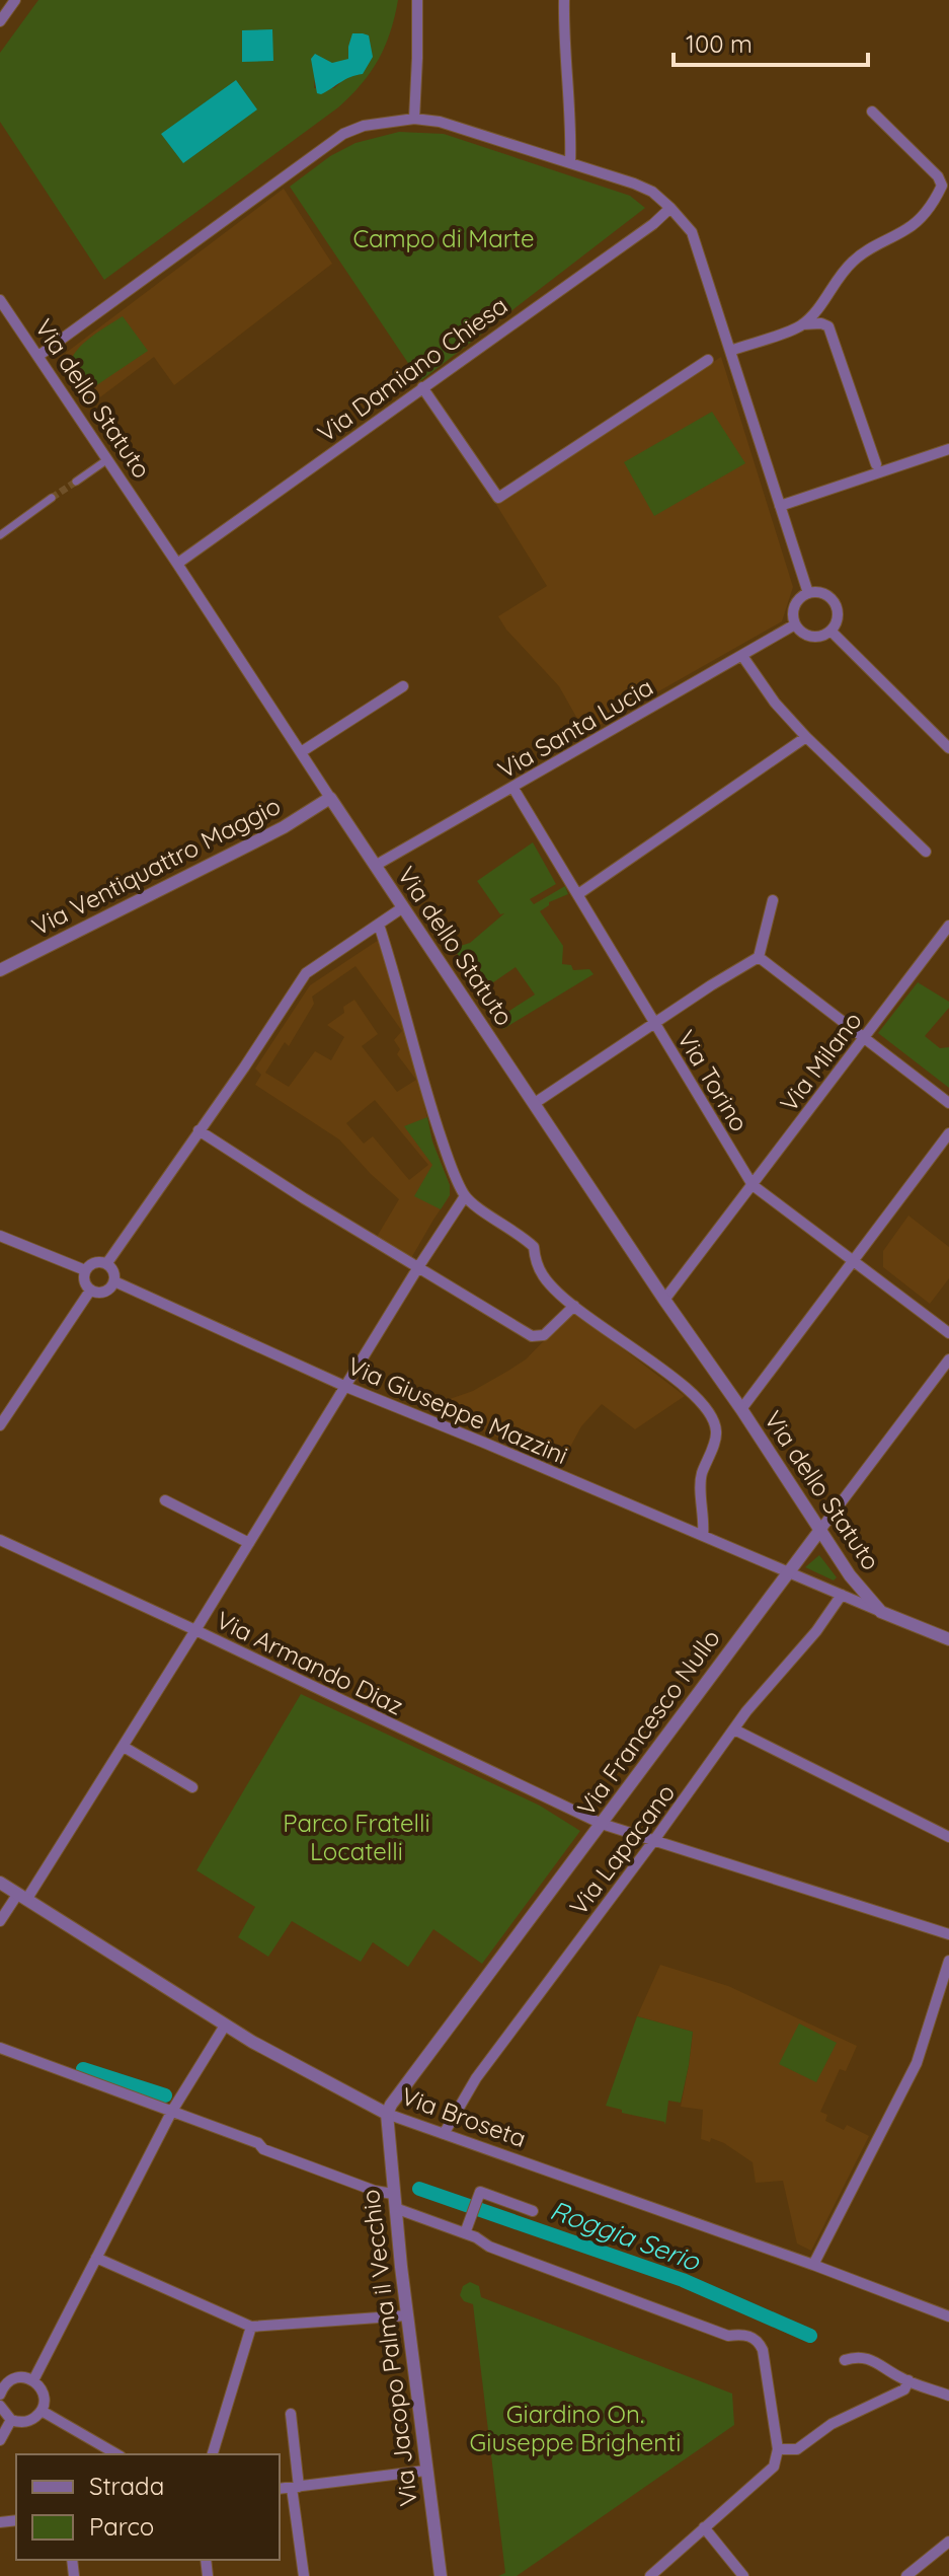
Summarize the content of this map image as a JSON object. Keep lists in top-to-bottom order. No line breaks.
{"streets":{"street":["Via Damiano Chiesa","Via dello Statuto","Via Santa Lucia","Via Ventiquattro Maggio","Via Milano","Via Torino","Via Giuseppe Mazzini","Via Armando Diaz","Via Francesco Nullo","Via Lapacano","Via Broseta","Via Jacopo Palma il Vecchio"]},"crossings":[["Via Damiano Chiesa","Via dello Statuto"],["Via dello Statuto","Via Santa Lucia"],["Via dello Statuto","Via Ventiquattro Maggio"],["Via dello Statuto","Via Milano"],["Via dello Statuto","Via Giuseppe Mazzini"],["Via dello Statuto","Via Francesco Nullo"],["Via Santa Lucia","Via Torino"],["Via Milano","Via Torino"],["Via Giuseppe Mazzini","Via Francesco Nullo"],["Via Giuseppe Mazzini","Via Lapacano"],["Via Armando Diaz","Via Francesco Nullo"],["Via Armando Diaz","Via Lapacano"],["Via Francesco Nullo","Via Broseta"],["Via Francesco Nullo","Via Jacopo Palma il Vecchio"],["Via Lapacano","Via Broseta"],["Via Broseta","Via Jacopo Palma il Vecchio"]],"water":["Roggia Serio"],"parks":["Campo di Marte","Parco Fratelli Locatelli","Giardino On. Giuseppe Brighenti"],"legend":["Strada","Parco"],"scale_bar":"100 m"}
